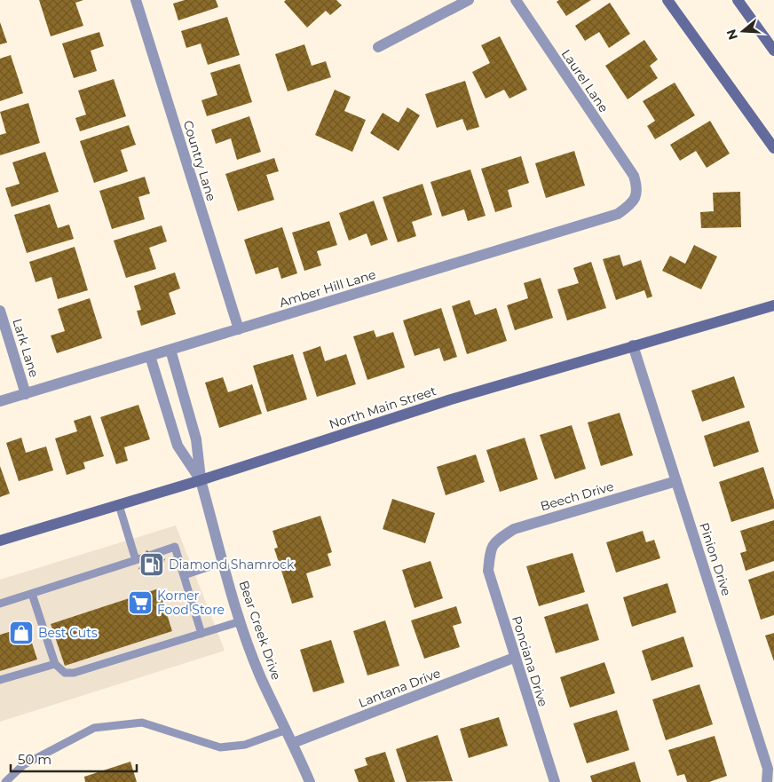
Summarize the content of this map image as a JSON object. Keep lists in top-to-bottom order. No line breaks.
{"streets":{"main road":["North Main Street"],"street":["Laurel Lane","Country Lane","Amber Hill Lane","Lark Lane","Beech Drive","Pinion Drive","Bear Creek Drive","Ponciana Drive","Lantana Drive"]},"crossings":[["Laurel Lane","Amber Hill Lane"],["Country Lane","Amber Hill Lane"],["Amber Hill Lane","Lark Lane"],["Amber Hill Lane","Bear Creek Drive"],["North Main Street","Pinion Drive"],["North Main Street","Bear Creek Drive"],["Beech Drive","Pinion Drive"],["Beech Drive","Ponciana Drive"],["Bear Creek Drive","Lantana Drive"],["Ponciana Drive","Lantana Drive"]],"places":{"fuel station":["Diamond Shamrock"],"supermarket":["Korner Food Store"],"shop":["Best Cuts"]},"scale_bar":"50 m","north":"left"}
